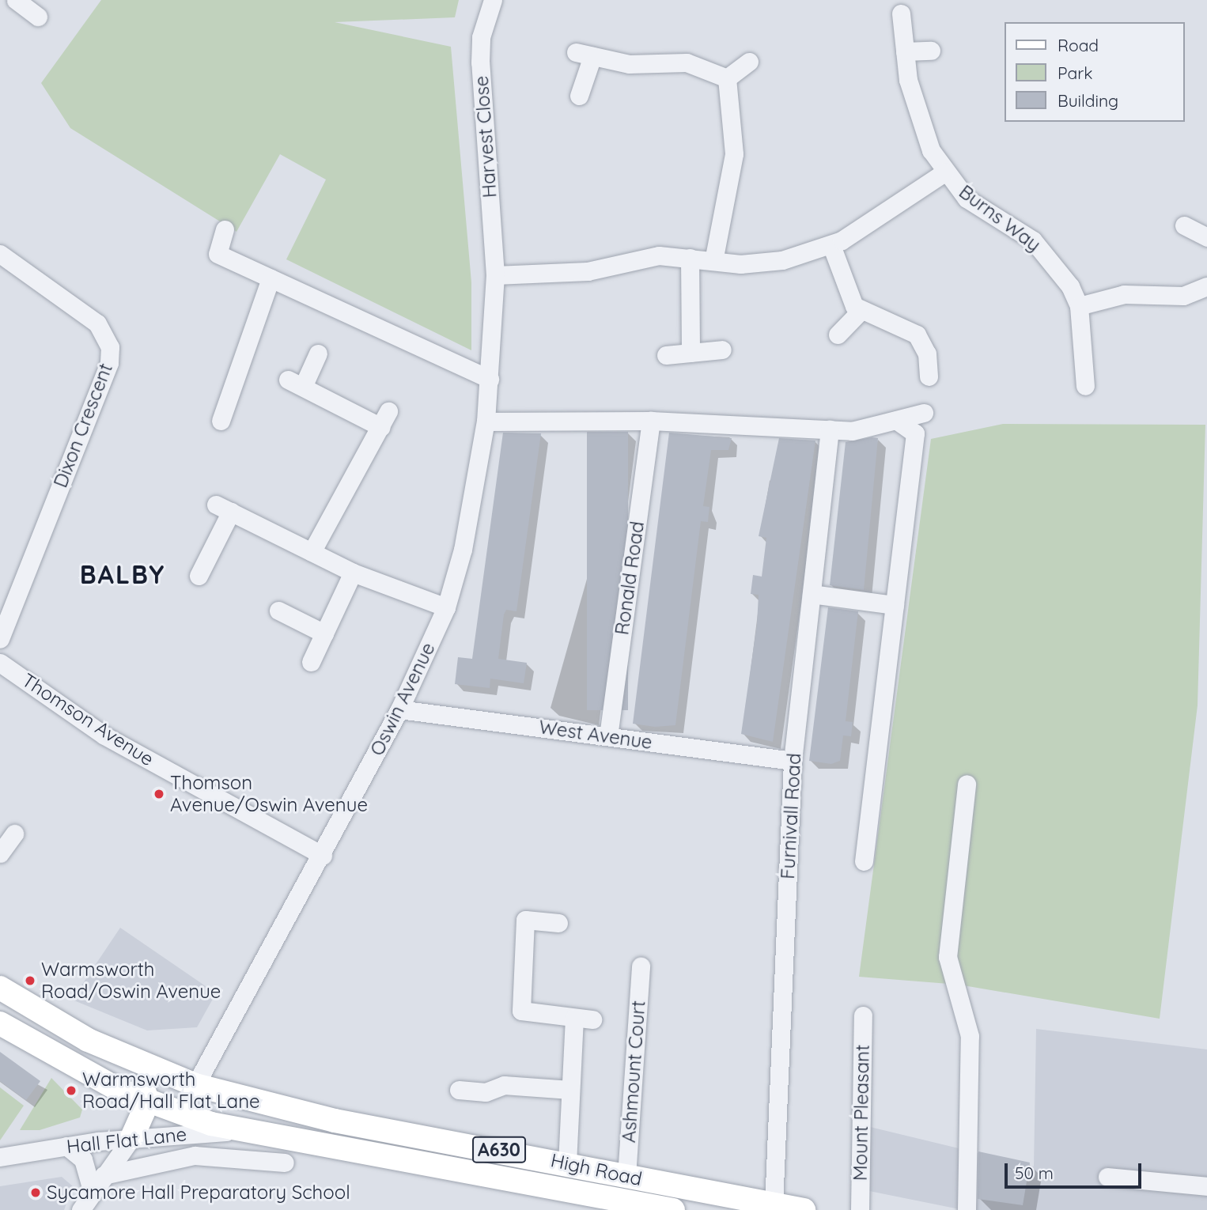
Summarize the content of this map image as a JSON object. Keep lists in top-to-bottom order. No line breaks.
{"streets":{"main road":["A630","High Road"],"street":["Harvest Close","Burns Way","Dixon Crescent","Ronald Road","Oswin Avenue","Thomson Avenue","West Avenue","Furnivall Road","Ashmount Court","Mount Pleasant","Hall Flat Lane"]},"crossings":[["Harvest Close","Oswin Avenue"],["Ronald Road","West Avenue"],["Oswin Avenue","Thomson Avenue"],["Oswin Avenue","West Avenue"],["Oswin Avenue","A630"],["Oswin Avenue","High Road"],["West Avenue","Furnivall Road"],["Furnivall Road","High Road"],["Ashmount Court","High Road"],["Hall Flat Lane","A630"],["A630","High Road"]],"districts":["BALBY"],"places":["Thomson Avenue/Oswin Avenue","Warmsworth Road/Oswin Avenue","Warmsworth Road/Hall Flat Lane","Sycamore Hall Preparatory School"],"legend":["Road","Park","Building"],"scale_bar":"50 m"}
